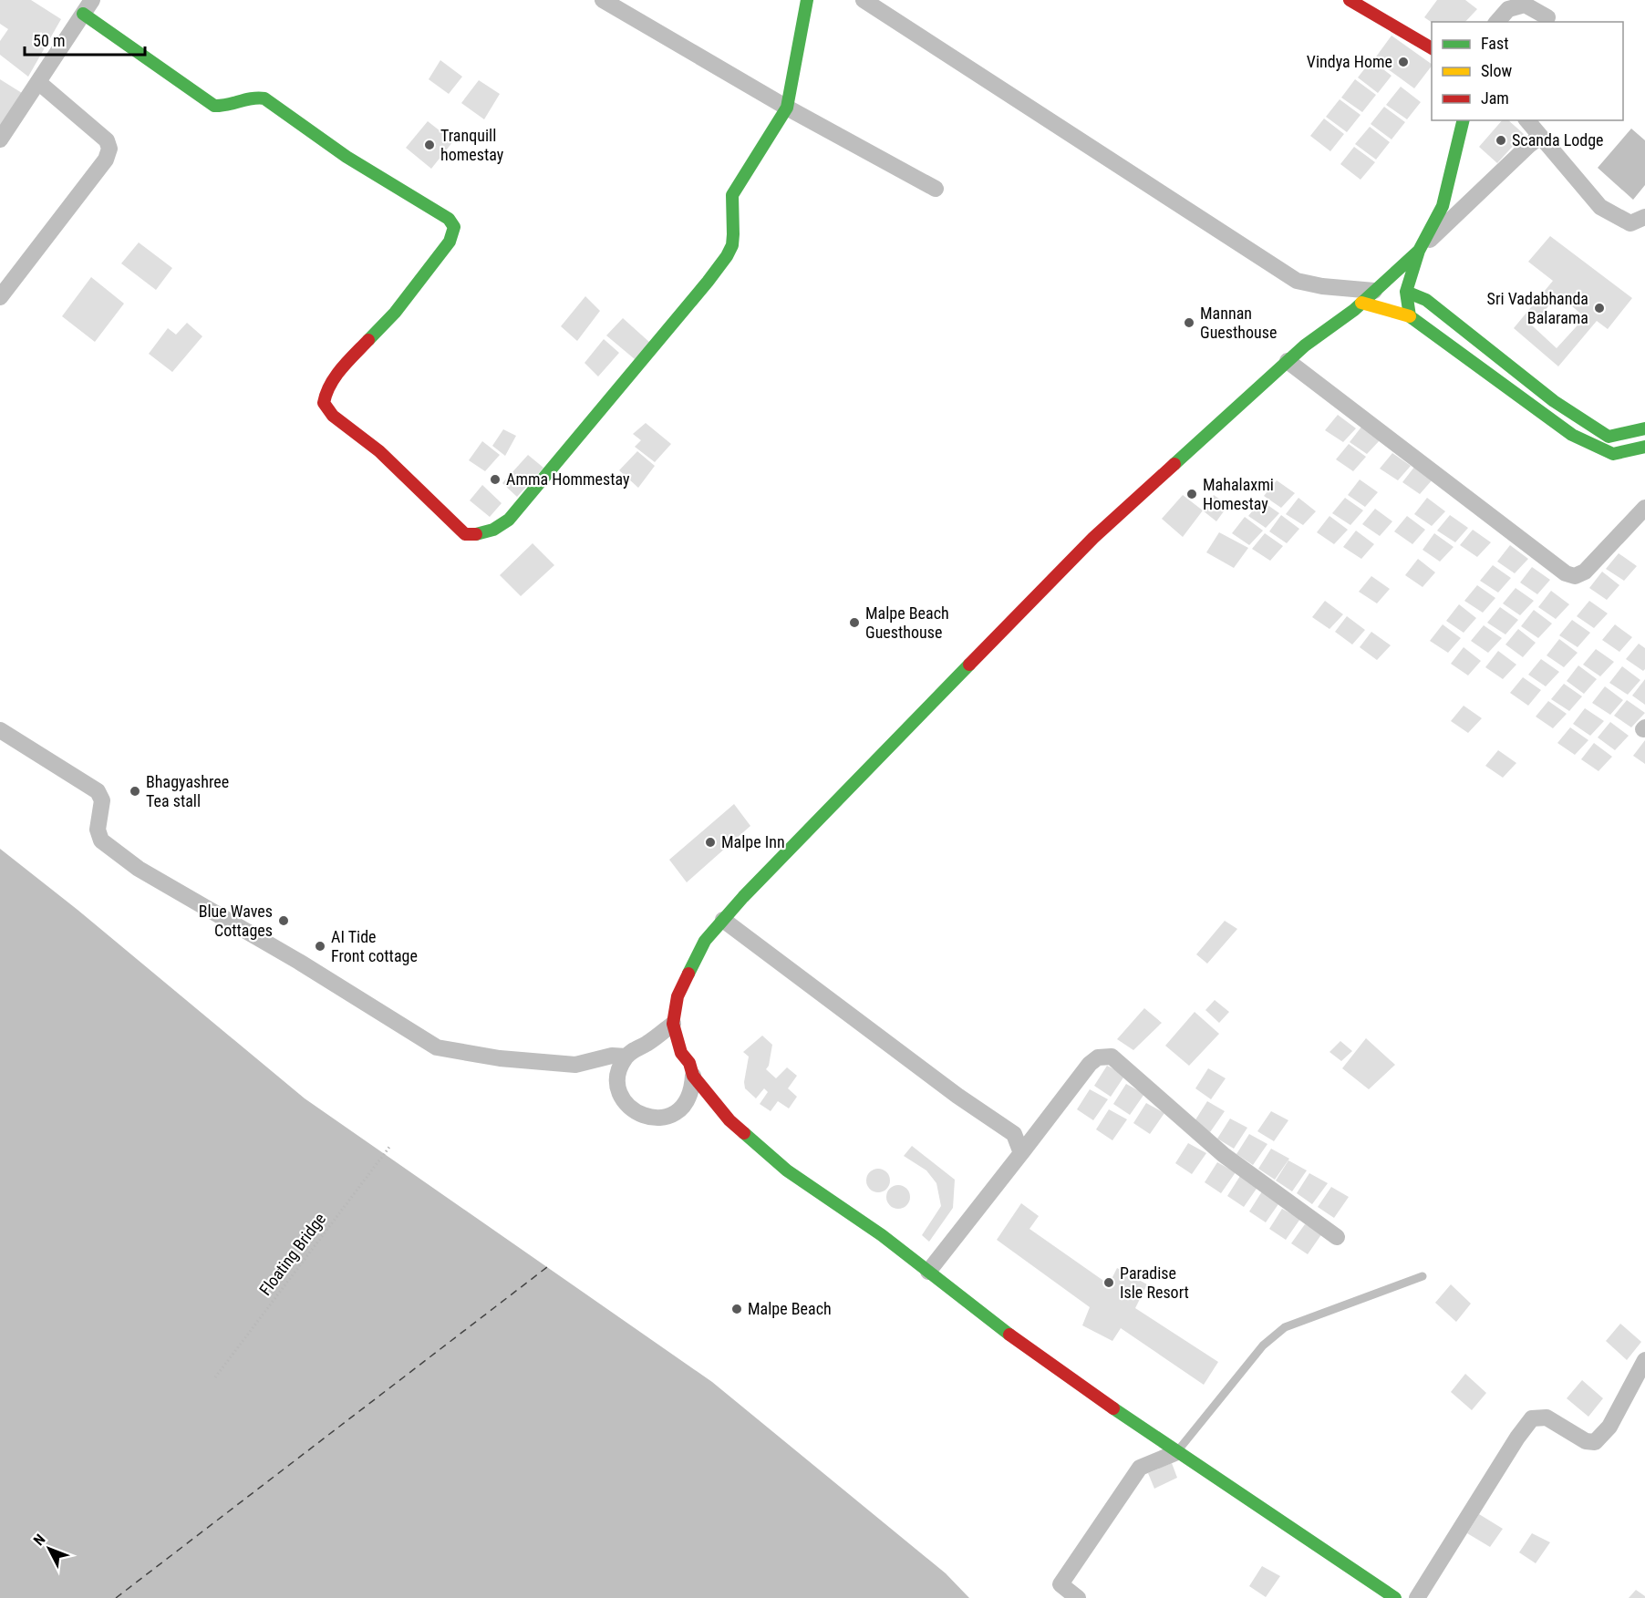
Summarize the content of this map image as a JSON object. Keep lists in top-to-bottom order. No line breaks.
{"streets":{"path":["Floating Bridge"]},"places":["Vindya Home","Scanda Lodge","Tranquill homestay","Sri Vadabhanda Balarama","Mannan Guesthouse","Amma Hommestay","Mahalaxmi Homestay","Malpe Beach Guesthouse","Bhagyashree Tea stall","Malpe Inn","Blue Waves Cottages","AI Tide Front cottage","Paradise Isle Resort","Malpe Beach"],"legend":["Fast","Slow","Jam"],"scale_bar":"50 m","north":"top left"}
